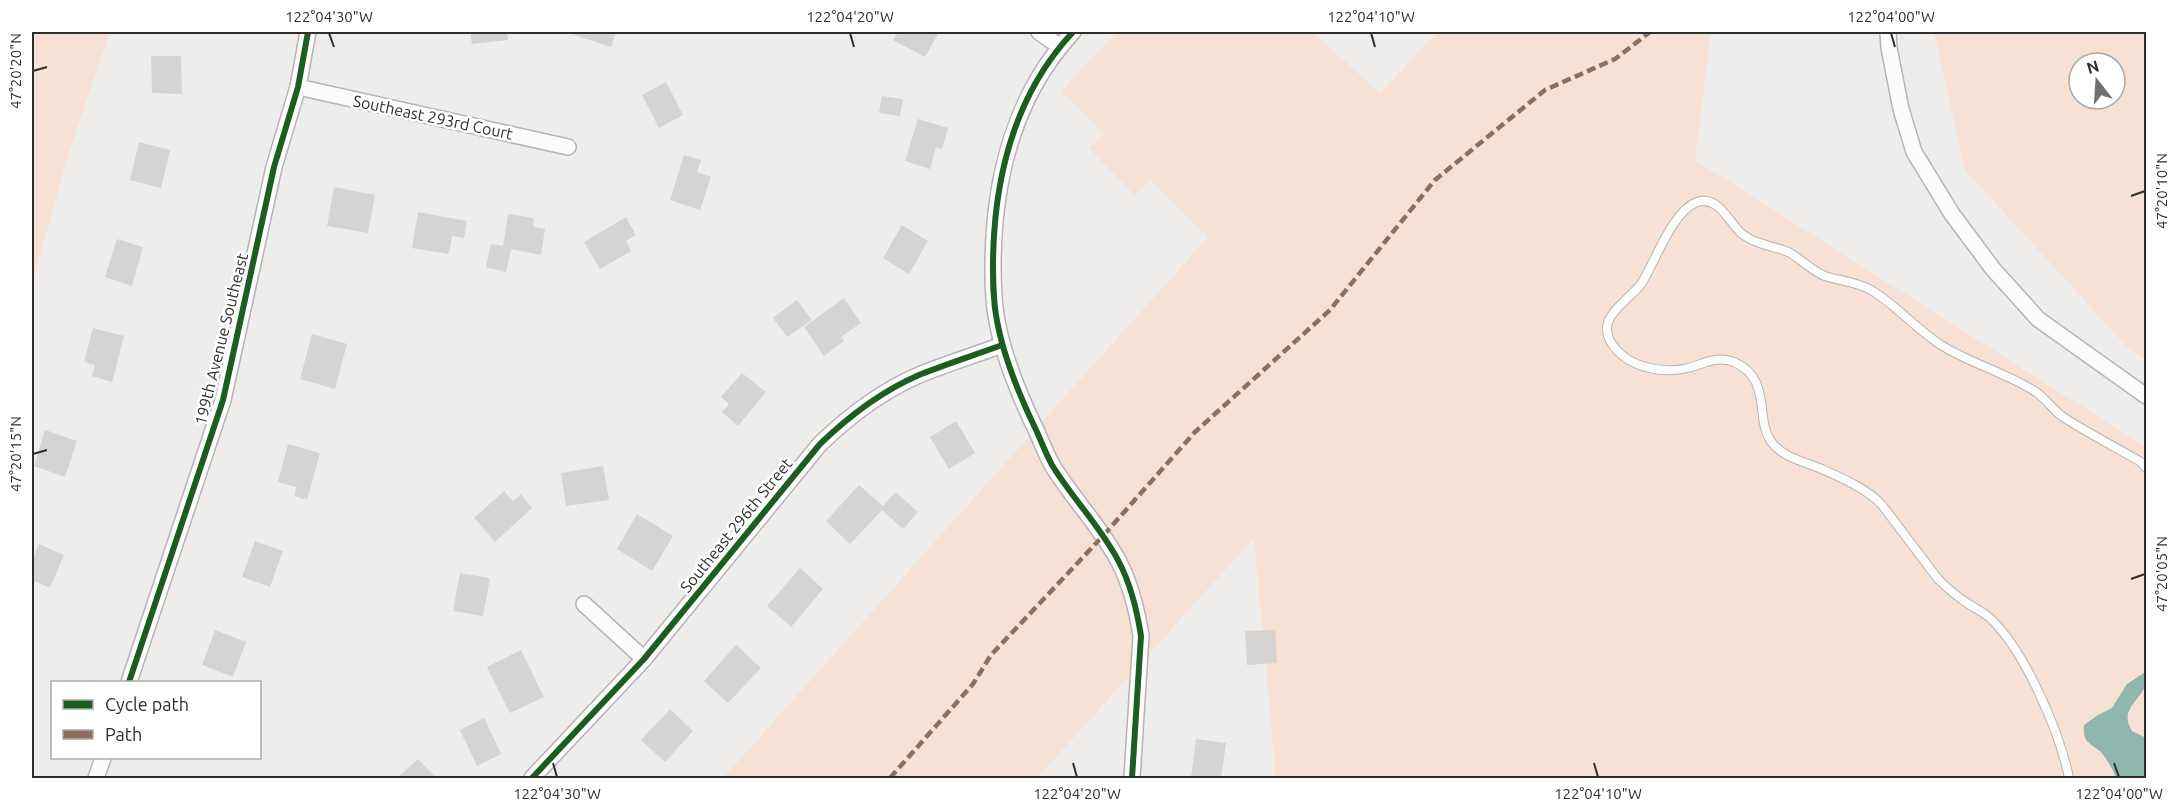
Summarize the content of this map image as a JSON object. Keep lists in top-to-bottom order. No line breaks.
{"streets":{"street":["Southeast 293rd Court","199th Avenue Southeast","Southeast 296th Street"]},"crossings":[["Southeast 293rd Court","199th Avenue Southeast"]],"legend":["Cycle path","Path"],"north":"top","coordinates":["122°04'30\"W","122°04'20\"W","122°04'10\"W","122°04'00\"W","47°20'20\"N","47°20'10\"N","47°20'15\"N","47°20'05\"N"]}
